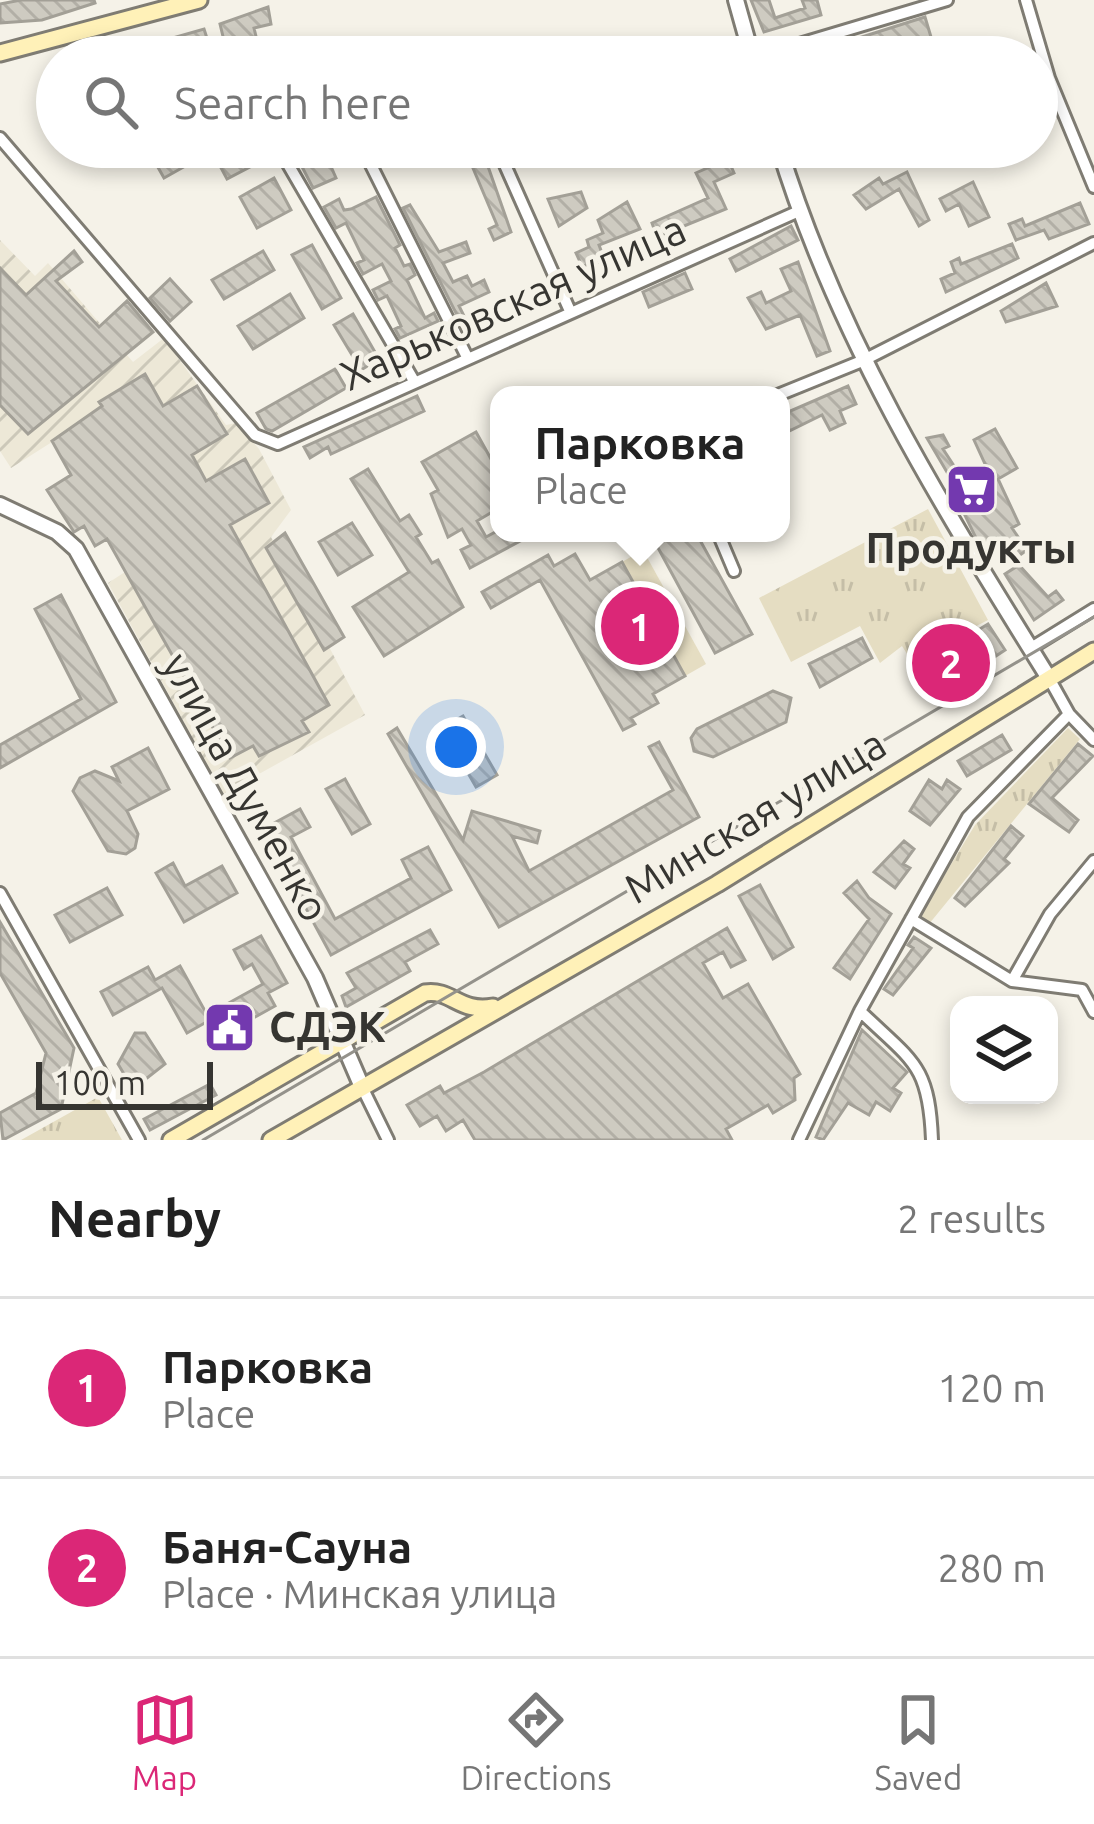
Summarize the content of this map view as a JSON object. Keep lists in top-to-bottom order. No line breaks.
{"streets":{"main road":["Минская улица"],"street":["Харьковская улица","улица Думенко"]},"crossings":[["улица Думенко","Минская улица"]],"places":{"supermarket":["Продукты"],"public building":["СДЭК"]},"scale_bar":"100 m","page":{"search":"Search here","popup":["Парковка","Place"],"pins":["1","2"],"scale":"100 m","heading":["Nearby","2 results"],"list":[{"mark":"1","name":"Парковка","note":"Place","value":"120 m"},{"mark":"2","name":"Баня-Сауна","note":"Place · Минская улица","value":"280 m"}],"nav":["Map","Directions","Saved"]}}
